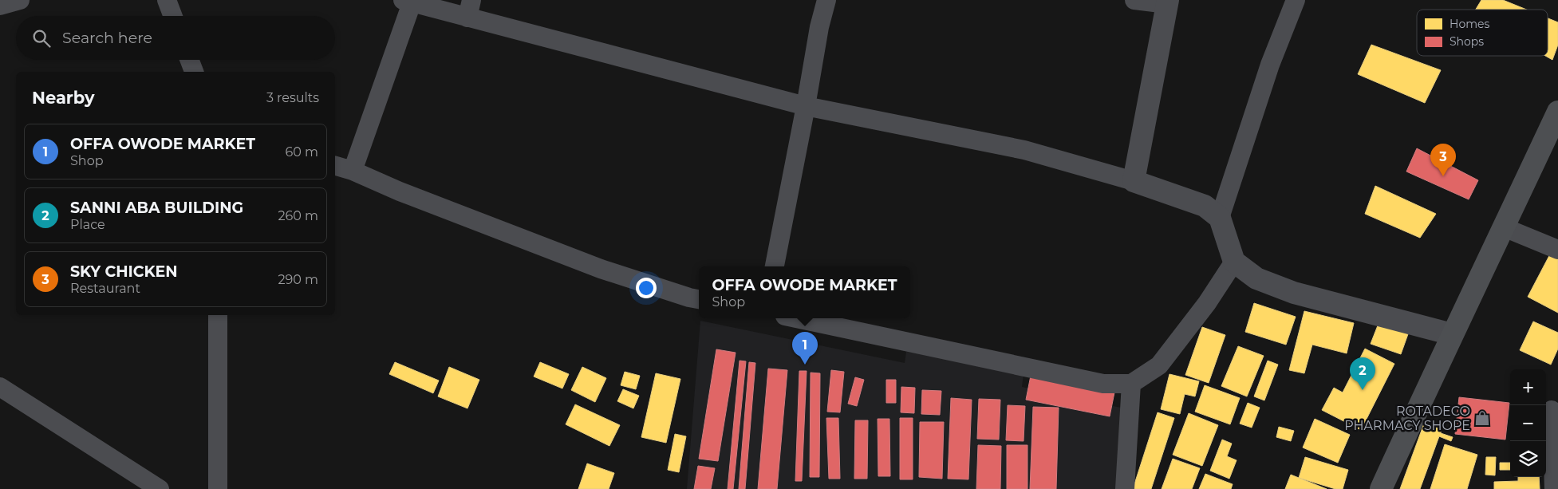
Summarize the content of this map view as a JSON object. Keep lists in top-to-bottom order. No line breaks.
{"places":{"shop":["ROTADECO PHARMACY SHOPE"]},"legend":["Homes","Shops"],"page":{"search":"Search here","heading":["Nearby","3 results"],"list":[{"mark":"1","name":"OFFA OWODE MARKET","note":"Shop","value":"60 m"},{"mark":"2","name":"SANNI ABA BUILDING","note":"Place","value":"260 m"},{"mark":"3","name":"SKY CHICKEN","note":"Restaurant","value":"290 m"}],"pins":["3","1","2"],"popup":["OFFA OWODE MARKET","Shop"],"map_buttons":["+","−"]}}
